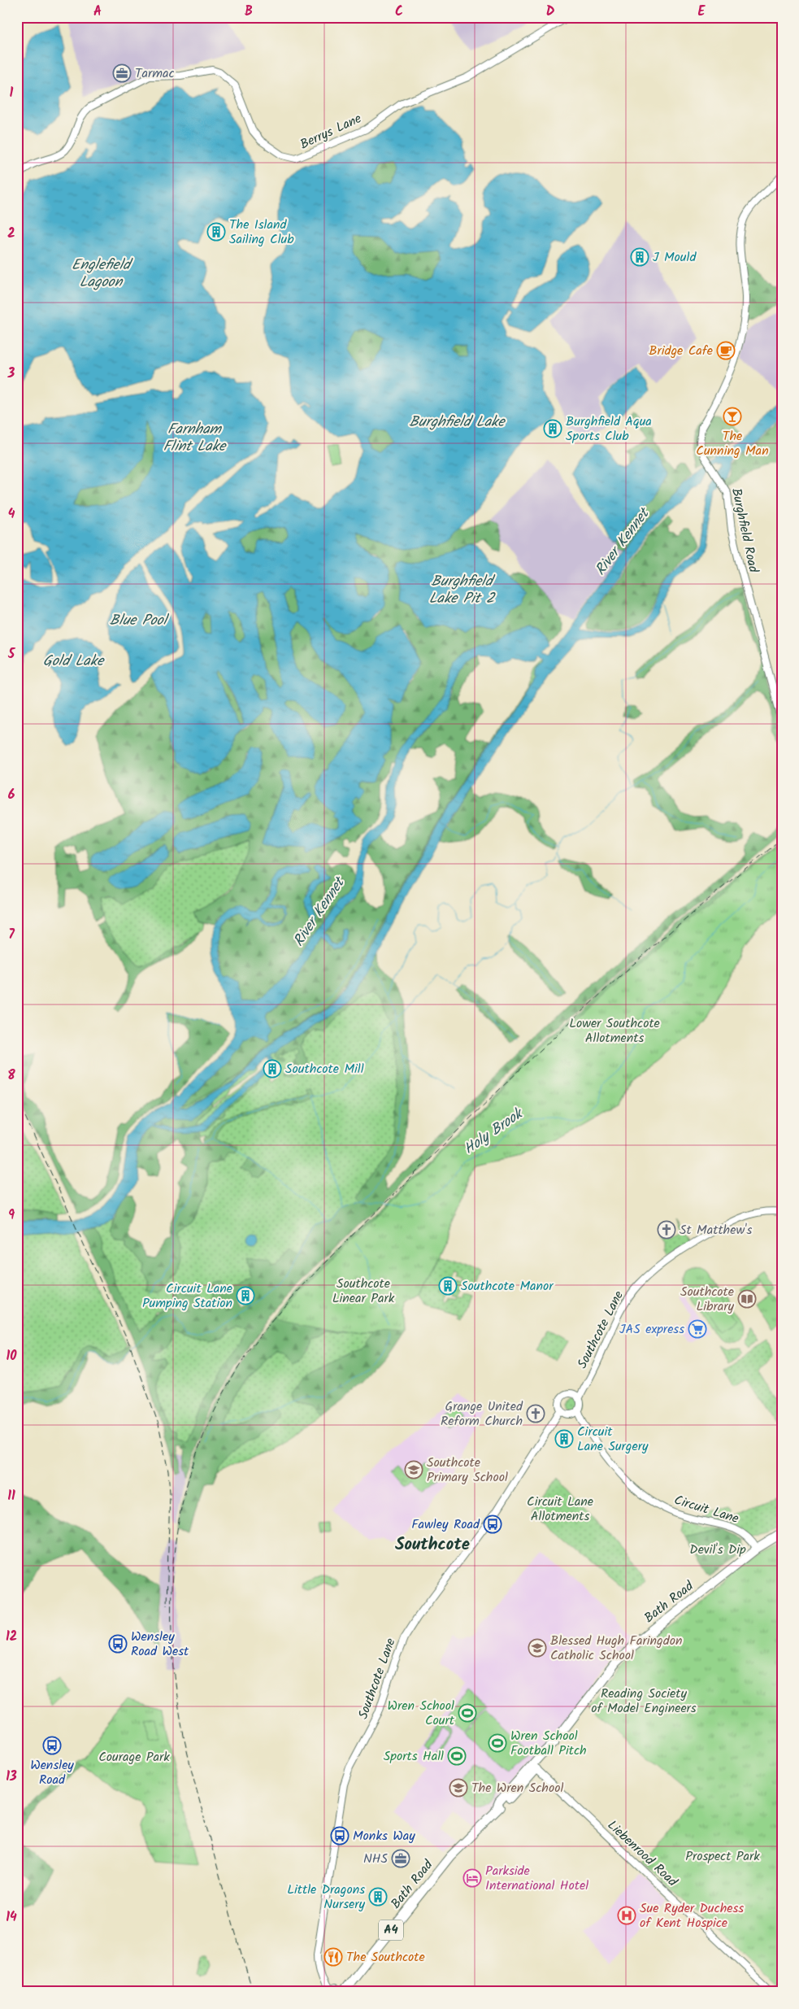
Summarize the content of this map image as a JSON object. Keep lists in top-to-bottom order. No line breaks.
{"streets":{"main road":["Bath Road","A4"],"street":["Berrys Lane","Burghfield Road","Southcote Lane","Circuit Lane","Liebenrood Road"]},"crossings":[["Southcote Lane","Circuit Lane"],["Southcote Lane","Bath Road"],["Circuit Lane","Bath Road"],["Bath Road","Liebenrood Road"]],"districts":["Southcote"],"water":["Englefield Lagoon","Burghfield Lake","Farnham Flint Lake","River Kennet","Burghfield Lake Pit 2","Blue Pool","Gold Lake","Holy Brook"],"parks":["Lower Southcote Allotments","Southcote Linear Park","Circuit Lane Allotments","Devil's Dip","Reading Society of Model Engineers","Courage Park","Prospect Park"],"places":{"office":["Tarmac","NHS"],"building":["The Island Sailing Club","J Mould","Burghfield Aqua Sports Club","Southcote Mill","Southcote Manor","Circuit Lane Pumping Station","Circuit Lane Surgery","Little Dragons Nursery"],"cafe":["Bridge Cafe"],"bar":["The Cunning Man"],"church":["St Matthew's","Grange United Reform Church"],"library":["Southcote Library"],"supermarket":["JAS express"],"school or university":["Southcote Primary School","Blessed Hugh Faringdon Catholic School","The Wren School"],"bus stop":["Fawley Road","Wensley Road West","Wensley Road","Monks Way"],"sports":["Wren School Court","Wren School Football Pitch","Sports Hall"],"hotel":["Parkside International Hotel"],"hospital":["Sue Ryder Duchess of Kent Hospice"],"restaurant":["The Southcote"]},"grid":{"columns":["A","B","C","D","E"],"rows":["1","2","3","4","5","6","7","8","9","10","11","12","13","14"]}}
